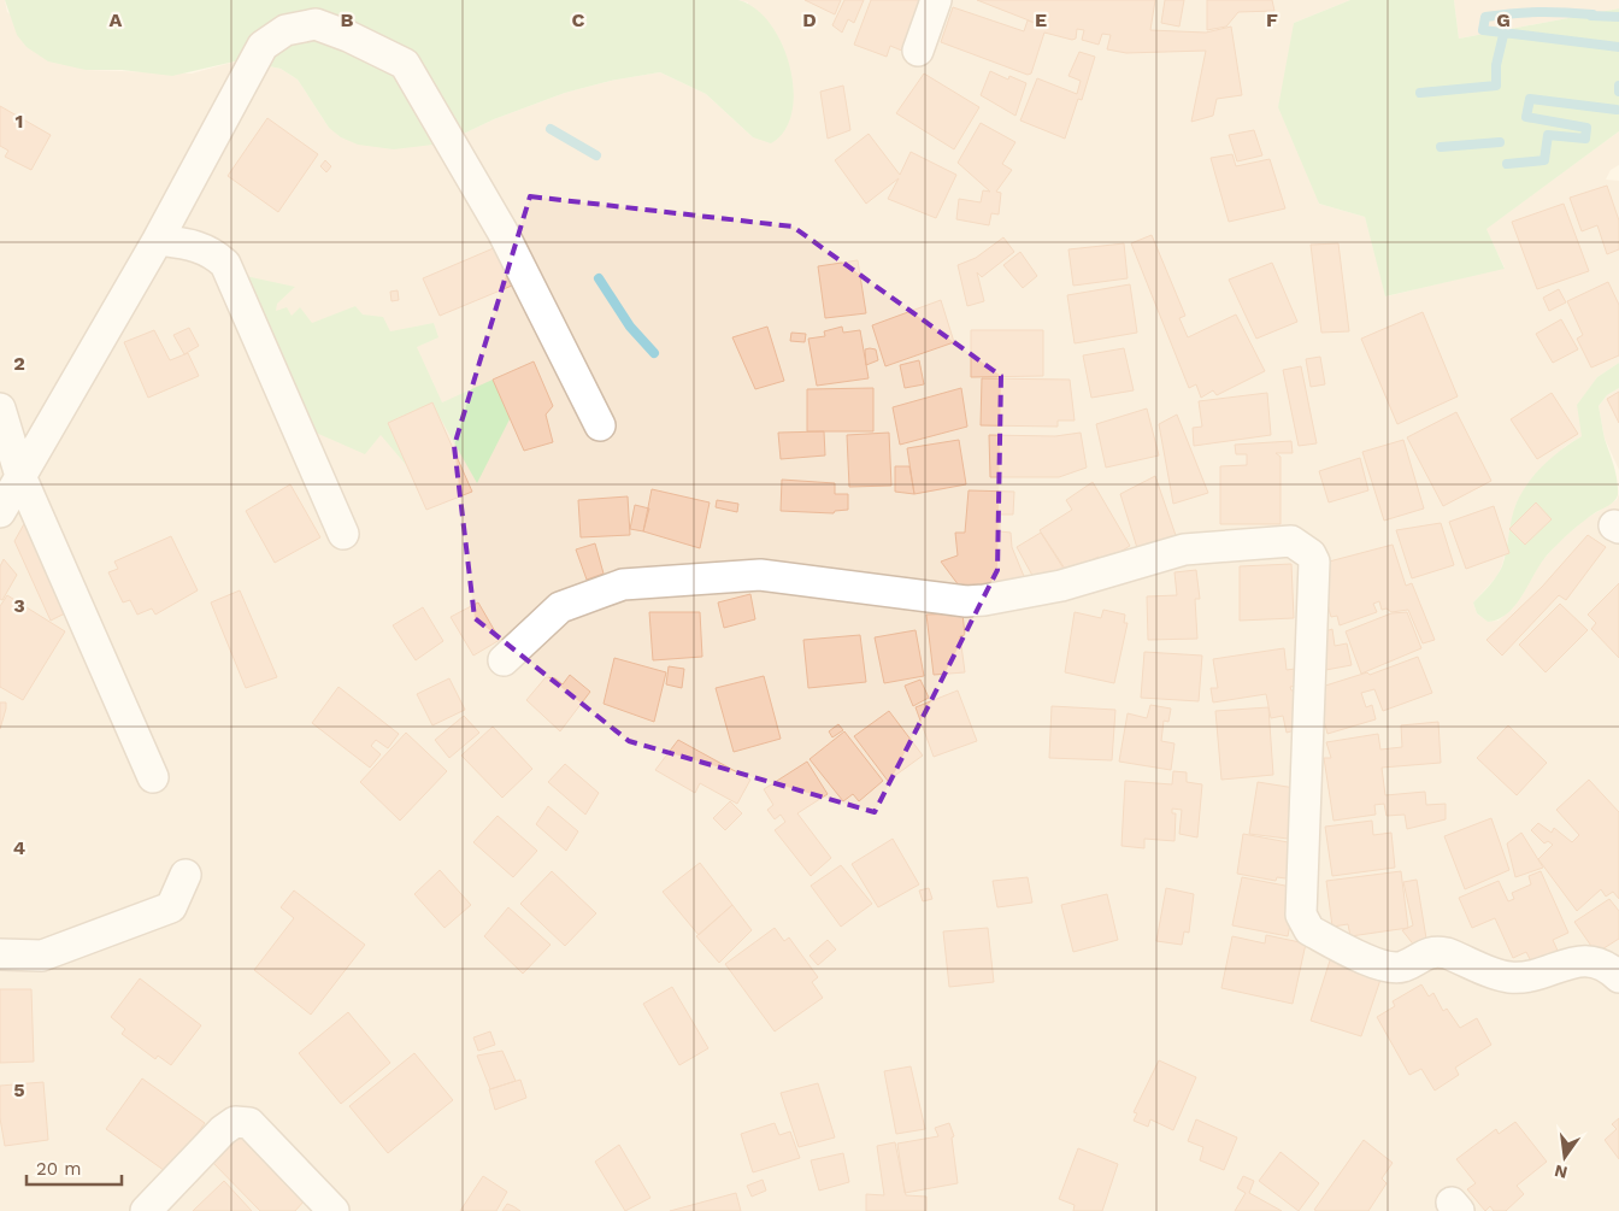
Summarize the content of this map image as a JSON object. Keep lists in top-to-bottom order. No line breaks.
{"scale_bar":"20 m","north":"bottom","grid":{"columns":["A","B","C","D","E","F","G"],"rows":["1","2","3","4","5"]}}
